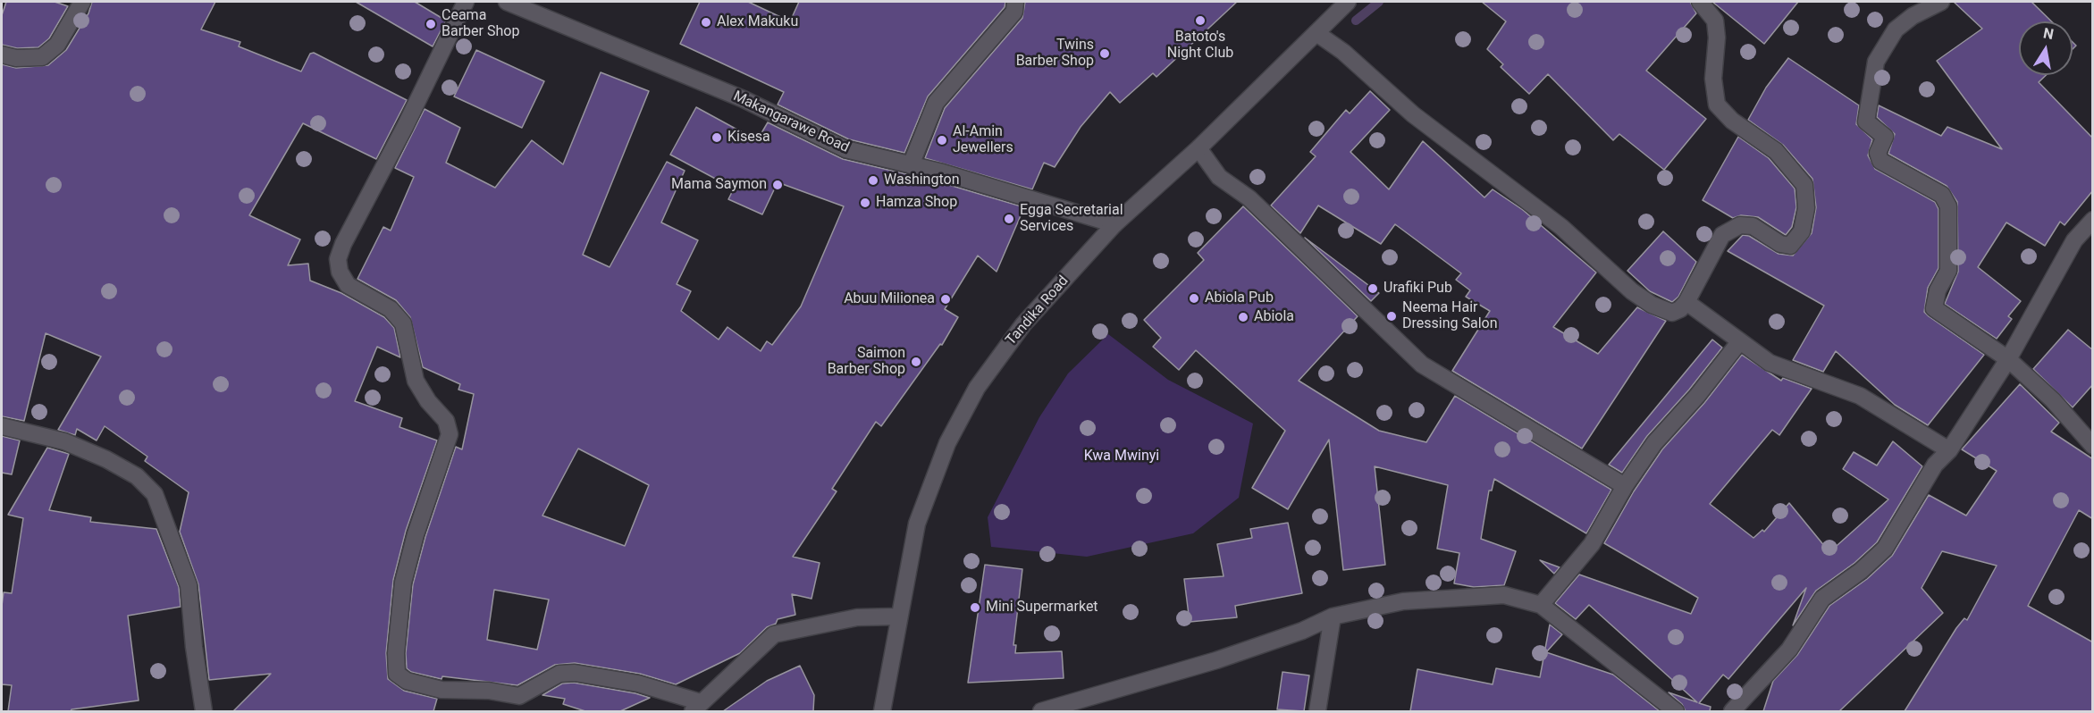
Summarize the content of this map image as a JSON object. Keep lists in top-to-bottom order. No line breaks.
{"streets":{"street":["Makangarawe Road","Tandika Road"]},"crossings":[["Makangarawe Road","Tandika Road"]],"parks":["Kwa Mwinyi"],"places":["Batoto's Night Club","Alex Makuku","Ceama Barber Shop","Twins Barber Shop","Kisesa","Al-Amin Jewellers","Washington","Mama Saymon","Hamza Shop","Egga Secretarial Services","Urafiki Pub","Abiola Pub","Abuu Milionea","Neema Hair Dressing Salon","Abiola","Saimon Barber Shop","Mini Supermarket"],"north":"top"}
